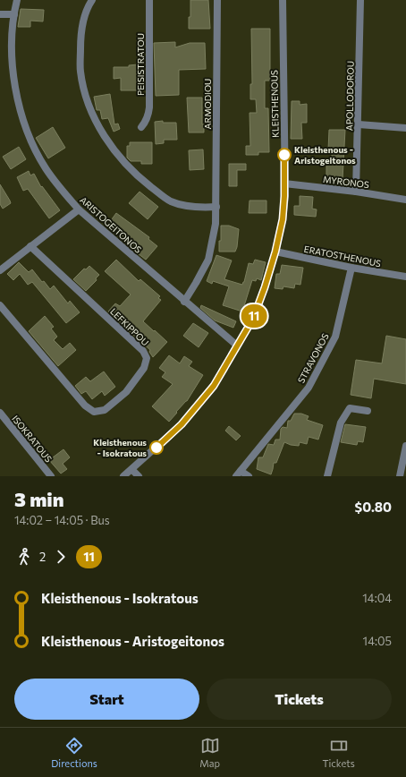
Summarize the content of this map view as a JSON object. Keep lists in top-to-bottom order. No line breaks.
{"streets":{"street":["PEISISTRATOU","APOLLODOROU","ARMODIOU","KLEISTHENOUS","MYRONOS","ARISTOGEITONOS","ERATOSTHENOUS","LEFKIPPOU","STRAVONOS","ISOKRATOUS"]},"crossings":[["APOLLODOROU","MYRONOS"],["ARMODIOU","ARISTOGEITONOS"],["KLEISTHENOUS","MYRONOS"],["KLEISTHENOUS","ARISTOGEITONOS"],["KLEISTHENOUS","ERATOSTHENOUS"],["ERATOSTHENOUS","STRAVONOS"]],"places":["Kleisthenous - Aristogeitonos","Kleisthenous - Isokratous"],"lines":["bus line 11"],"page":{"on_map":"11","heading":["3 min","14:02 – 14:05 · Bus","$0.80"],"legs":["2","11"],"list":[{"name":"Kleisthenous - Isokratous","value":"14:04"},{"name":"Kleisthenous - Aristogeitonos","value":"14:05"}],"buttons":["Start","Tickets"],"tabs":["Directions","Map","Tickets"]}}
